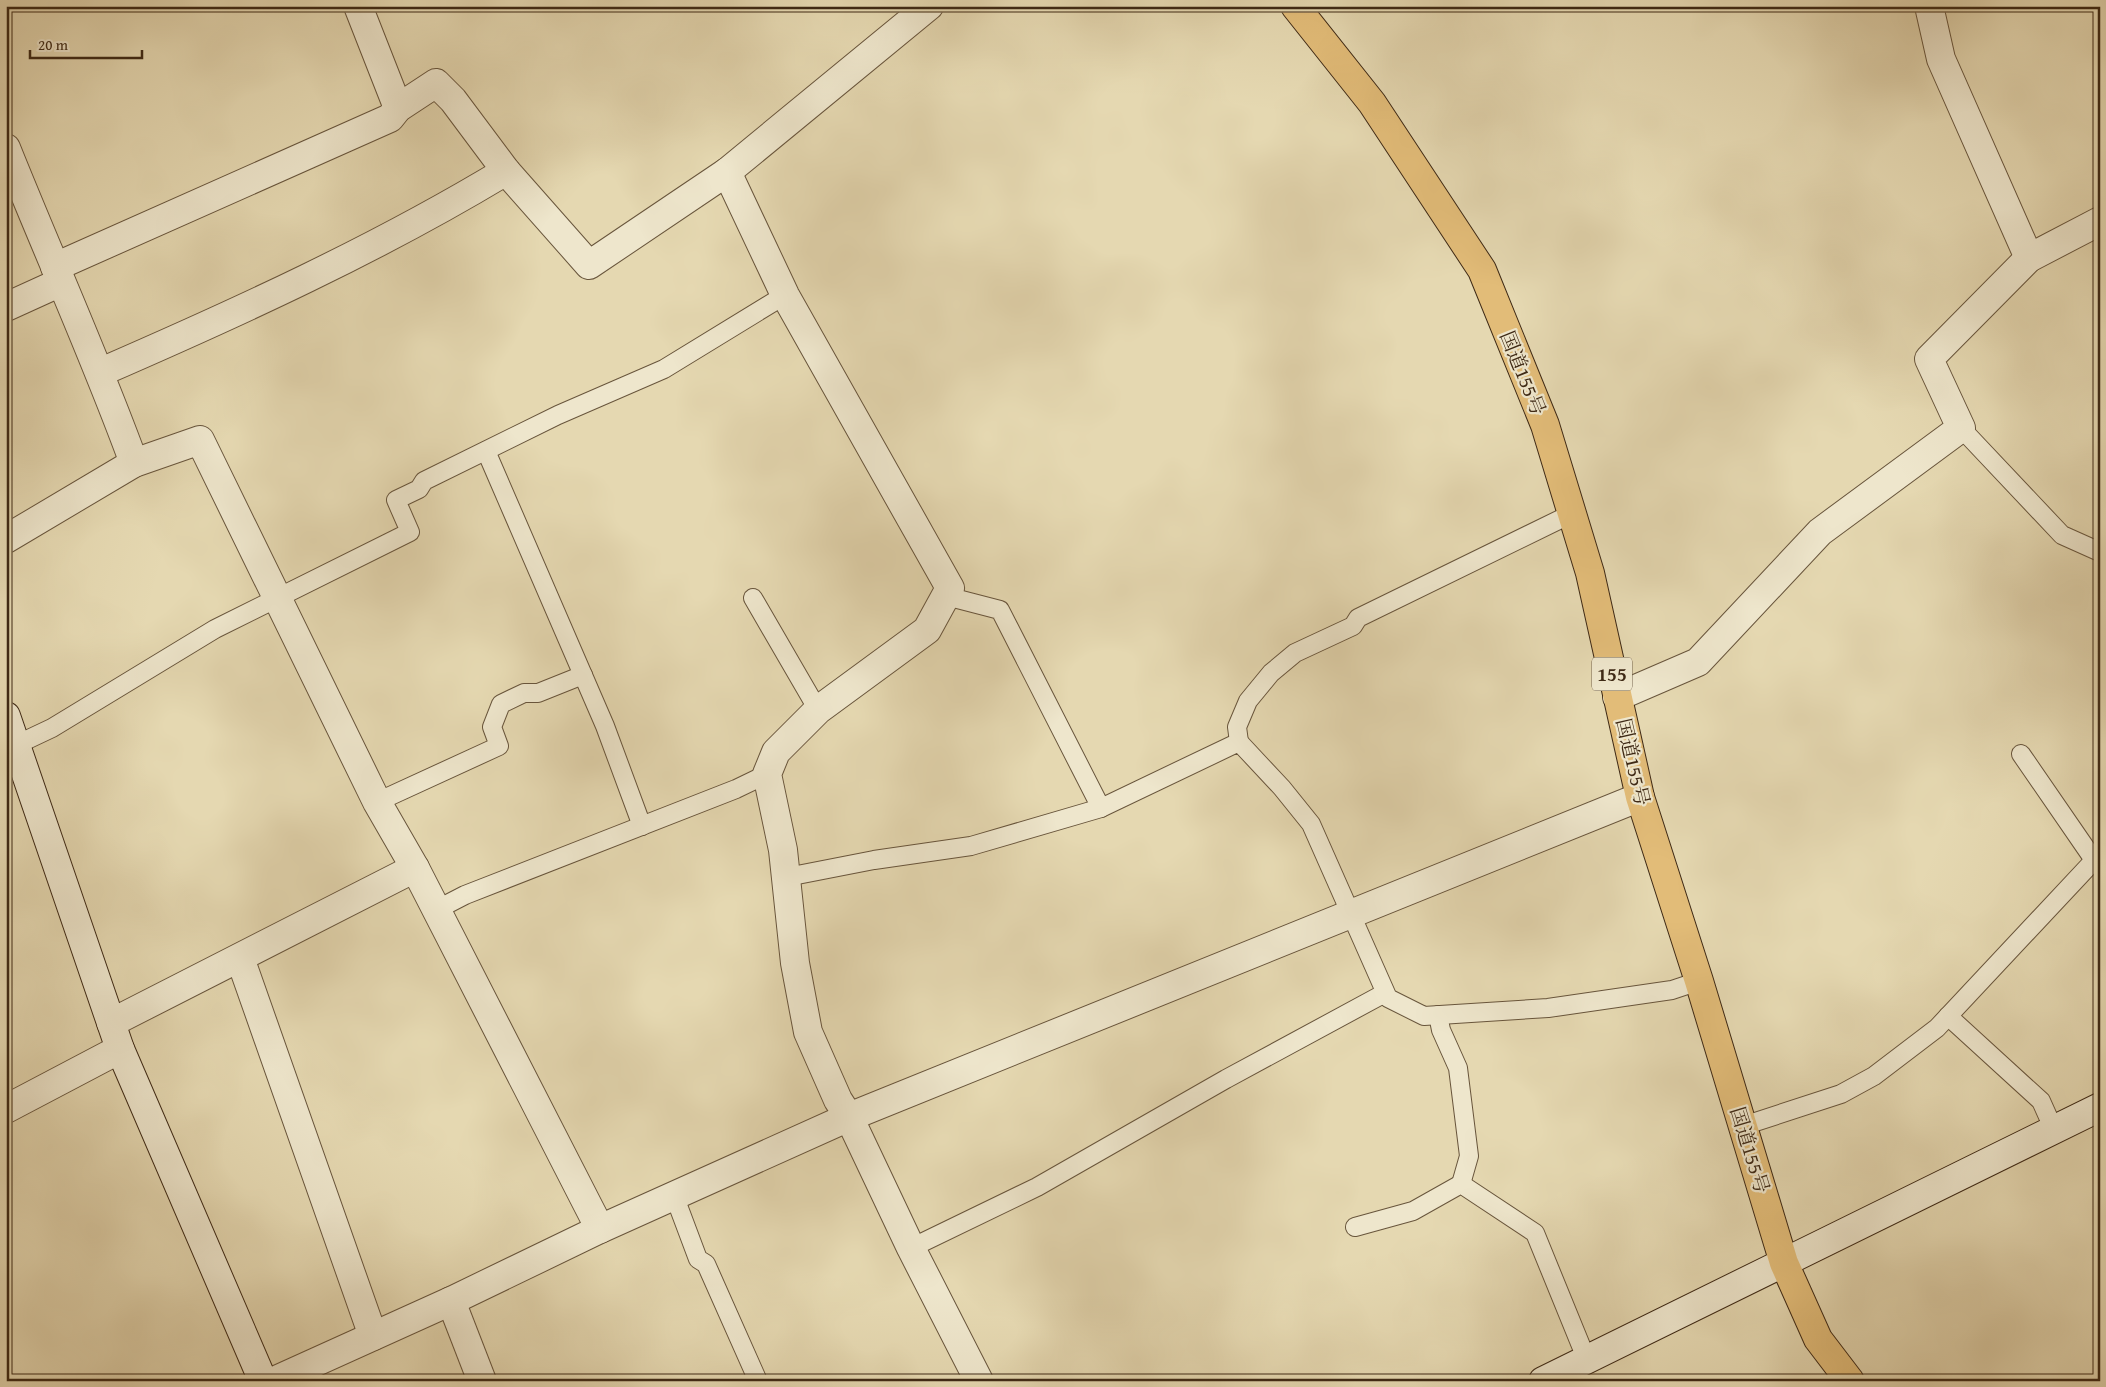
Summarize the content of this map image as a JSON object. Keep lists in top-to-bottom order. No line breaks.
{"streets":{"highway":["国道155号","155"]},"scale_bar":"20 m"}
